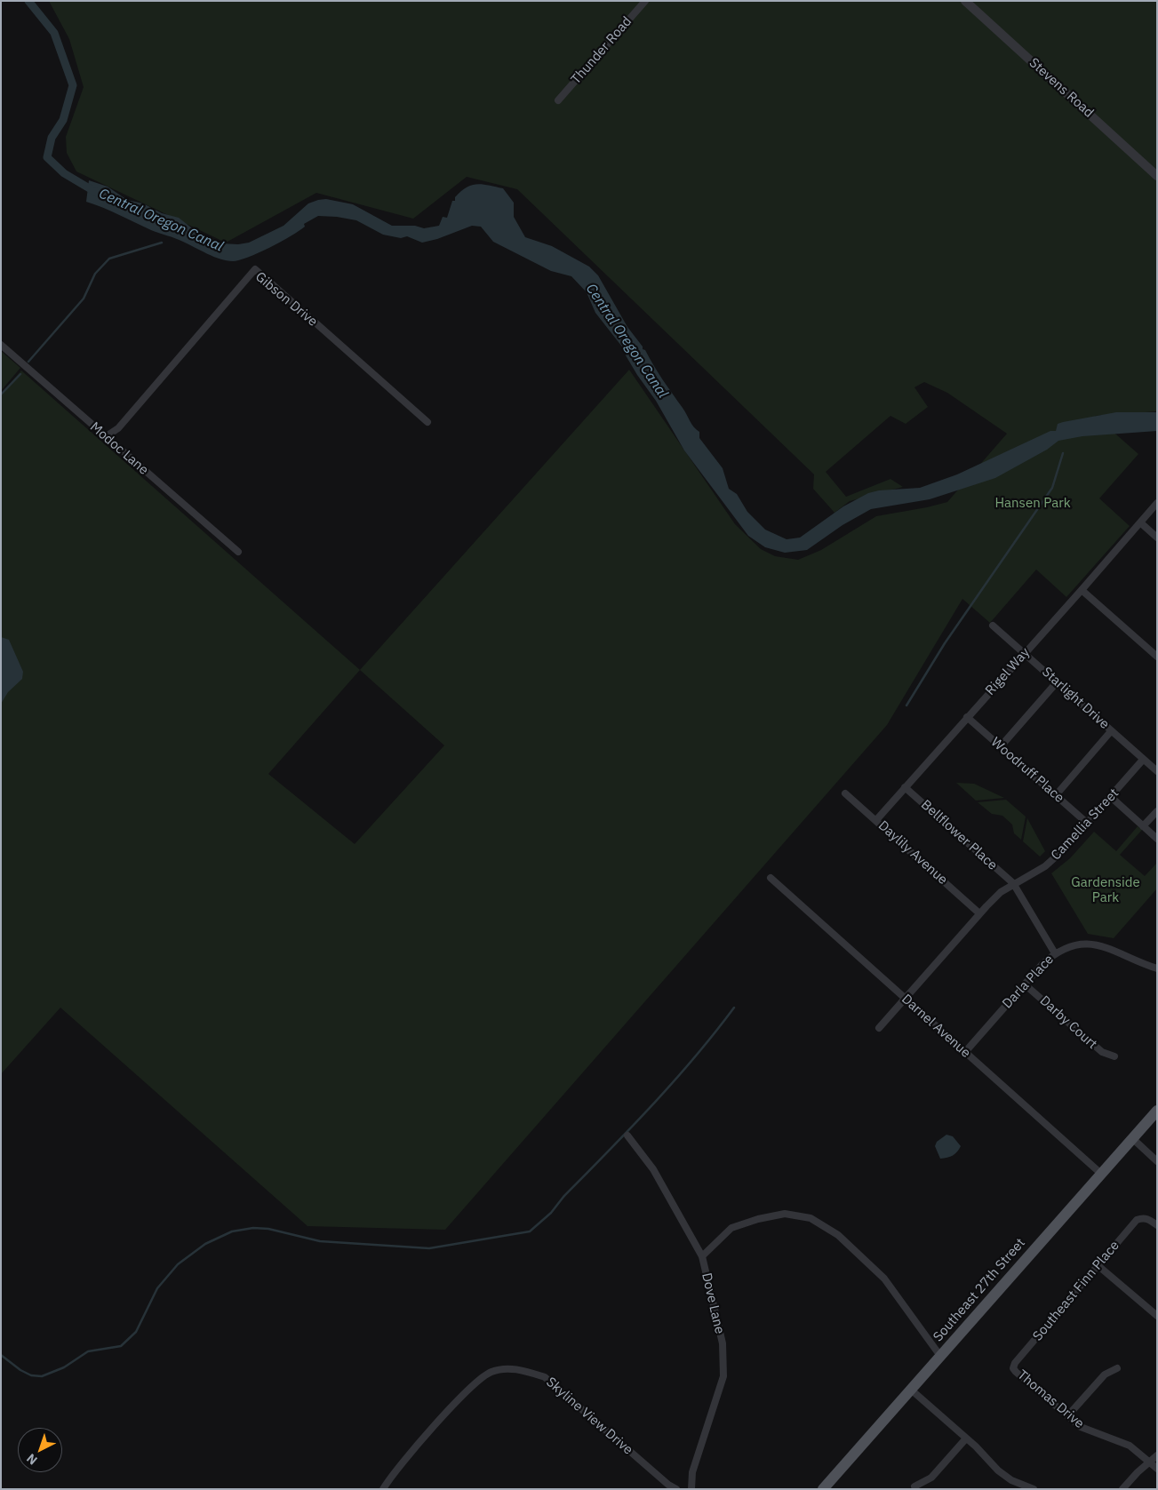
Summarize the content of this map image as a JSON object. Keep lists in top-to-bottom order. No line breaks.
{"streets":{"main road":["Southeast 27th Street"],"street":["Thunder Road","Stevens Road","Gibson Drive","Modoc Lane","Rigel Way","Starlight Drive","Woodruff Place","Camellia Street","Bellflower Place","Daylily Avenue","Darla Place","Darby Court","Darnel Avenue","Southeast Finn Place","Dove Lane","Thomas Drive","Skyline View Drive"]},"crossings":[["Gibson Drive","Modoc Lane"],["Rigel Way","Starlight Drive"],["Rigel Way","Woodruff Place"],["Rigel Way","Bellflower Place"],["Rigel Way","Daylily Avenue"],["Starlight Drive","Camellia Street"],["Woodruff Place","Camellia Street"],["Camellia Street","Bellflower Place"],["Camellia Street","Daylily Avenue"],["Camellia Street","Darnel Avenue"],["Bellflower Place","Darla Place"],["Darla Place","Darby Court"],["Darla Place","Darnel Avenue"],["Darnel Avenue","Southeast 27th Street"],["Southeast Finn Place","Thomas Drive"]],"water":["Central Oregon Canal"],"parks":["Hansen Park","Gardenside Park"],"north":"bottom left"}
